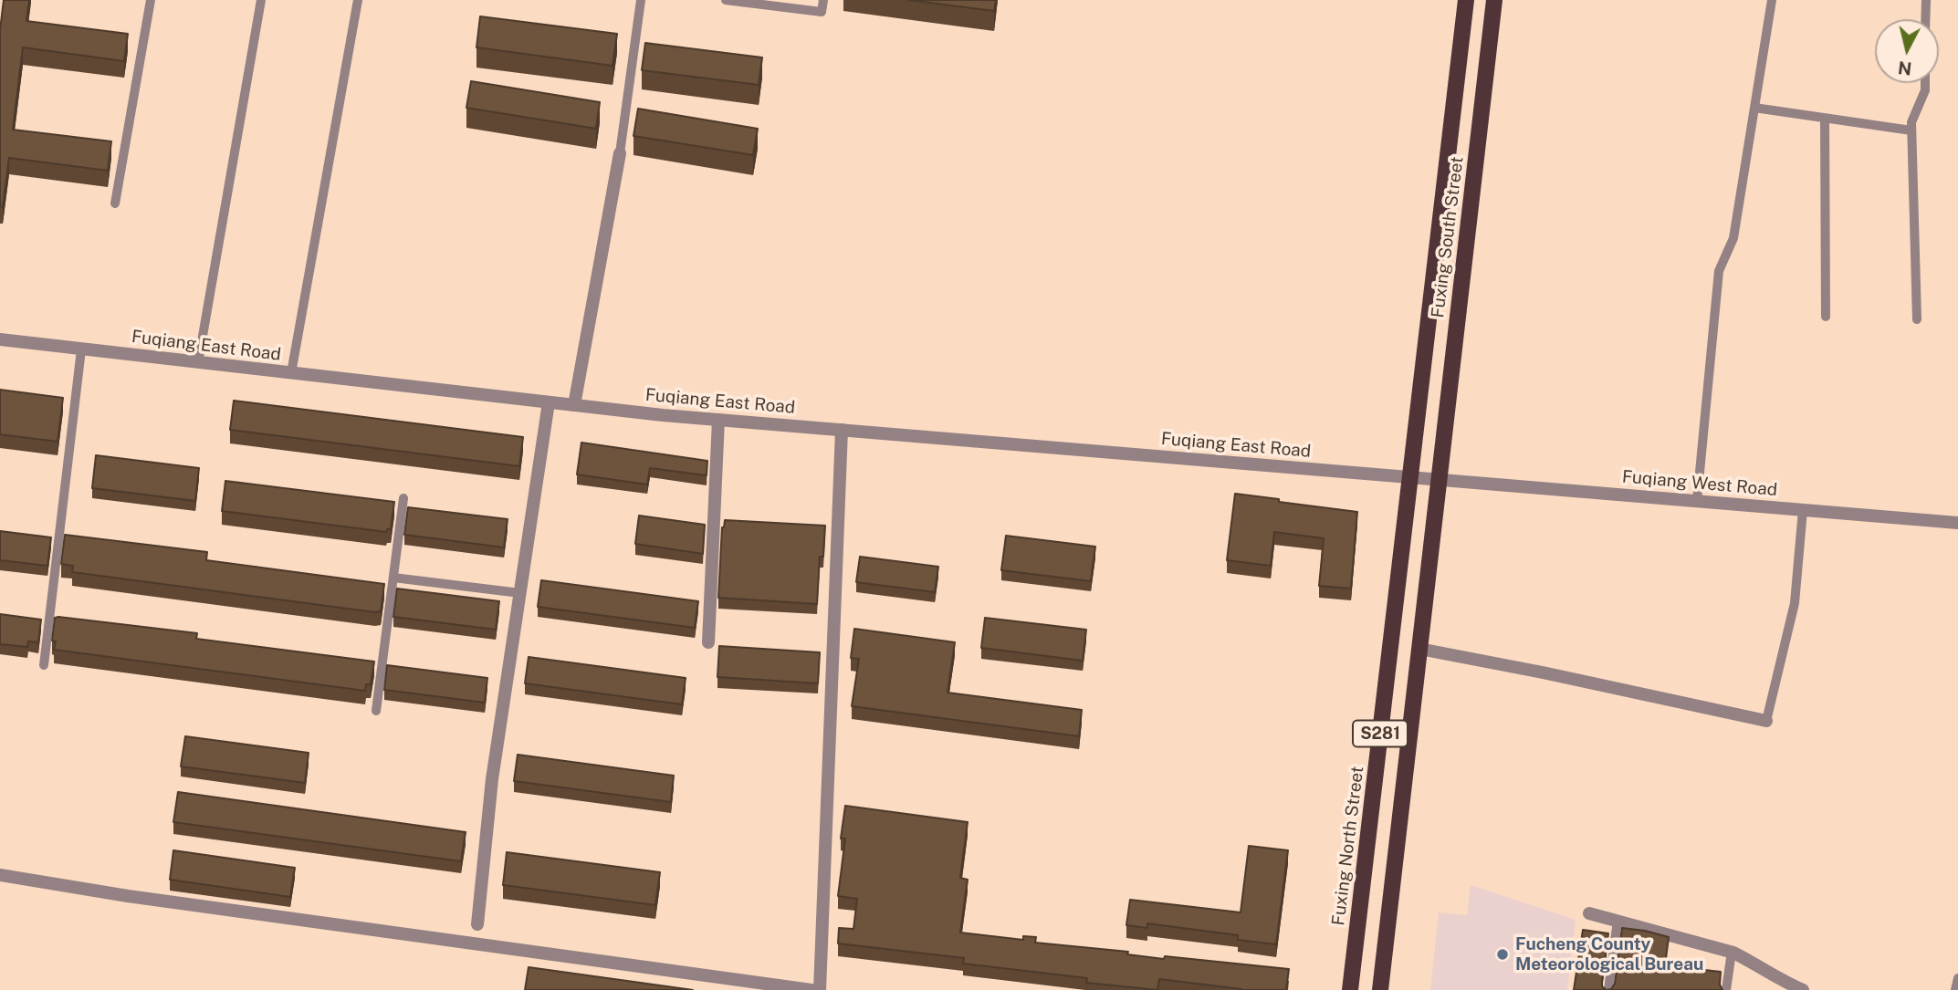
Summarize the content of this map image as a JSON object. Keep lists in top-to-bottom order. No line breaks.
{"streets":{"main road":["Fuxing South Street","S281","Fuxing North Street"],"street":["Fuqiang East Road","Fuqiang West Road"]},"crossings":[["Fuxing South Street","Fuqiang East Road"],["Fuxing South Street","Fuqiang West Road"],["Fuxing South Street","S281"],["Fuxing South Street","Fuxing North Street"],["Fuqiang East Road","Fuqiang West Road"],["Fuqiang East Road","S281"],["Fuqiang East Road","Fuxing North Street"],["Fuqiang West Road","S281"]],"places":["Fucheng County Meteorological Bureau"],"north":"bottom"}
